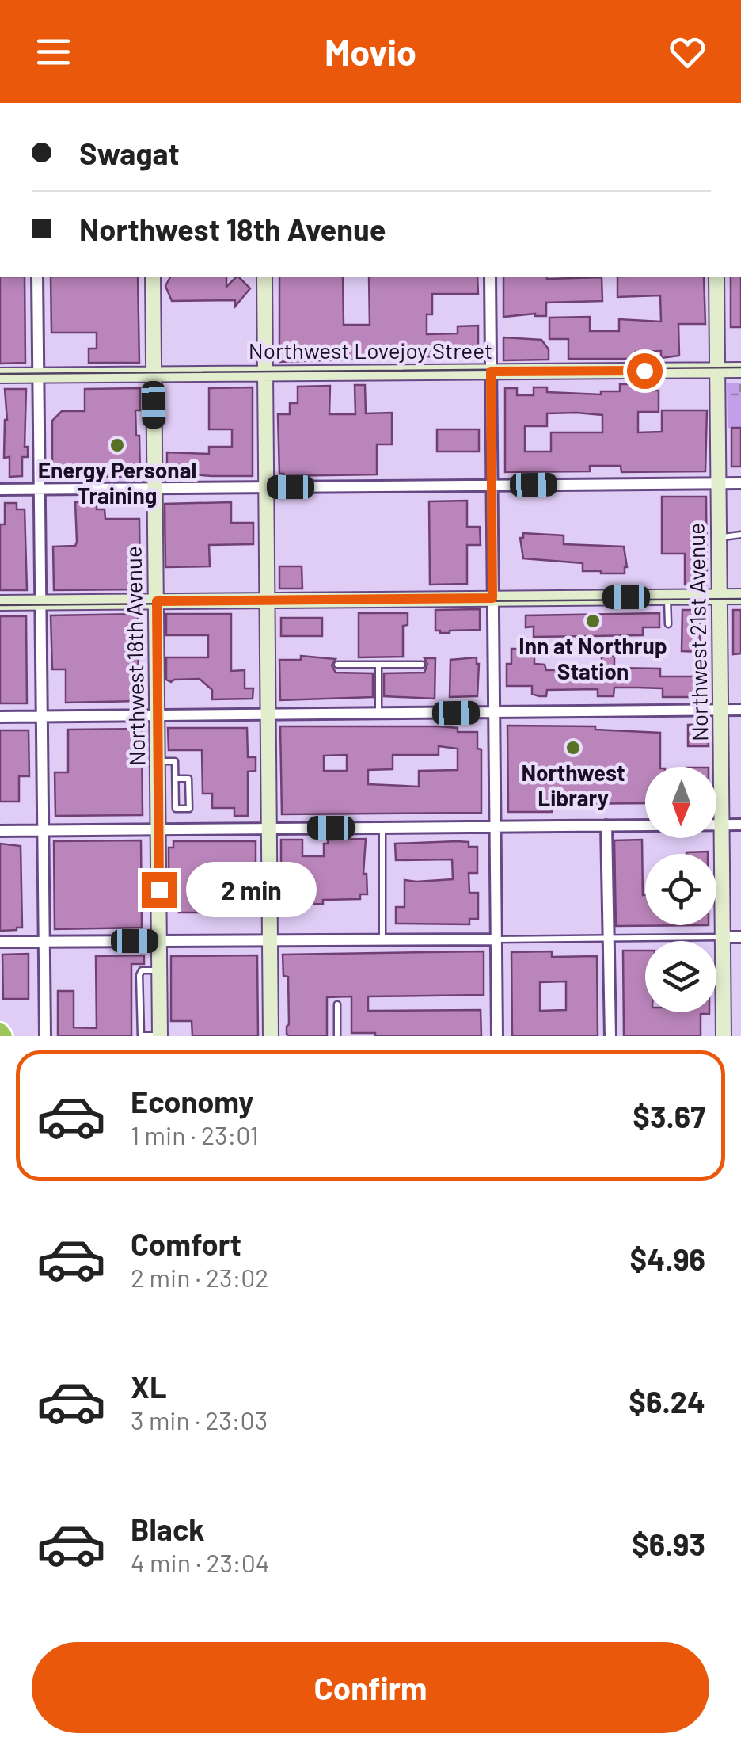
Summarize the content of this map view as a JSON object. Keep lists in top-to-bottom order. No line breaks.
{"streets":{"street":["Northwest Lovejoy Street","Northwest 21st Avenue","Northwest 18th Avenue"]},"crossings":[["Northwest Lovejoy Street","Northwest 21st Avenue"],["Northwest Lovejoy Street","Northwest 18th Avenue"]],"places":["Energy Personal Training","Inn at Northrup Station","Northwest Library"],"north":"bottom","page":{"header":"Movio","banner":["Swagat","Northwest 18th Avenue"],"bubble":"2 min","list":[{"name":"Economy","note":"1 min · 23:01","value":"$3.67"},{"name":"Comfort","note":"2 min · 23:02","value":"$4.96"},{"name":"XL","note":"3 min · 23:03","value":"$6.24"},{"name":"Black","note":"4 min · 23:04","value":"$6.93"}],"buttons":"Confirm"}}
